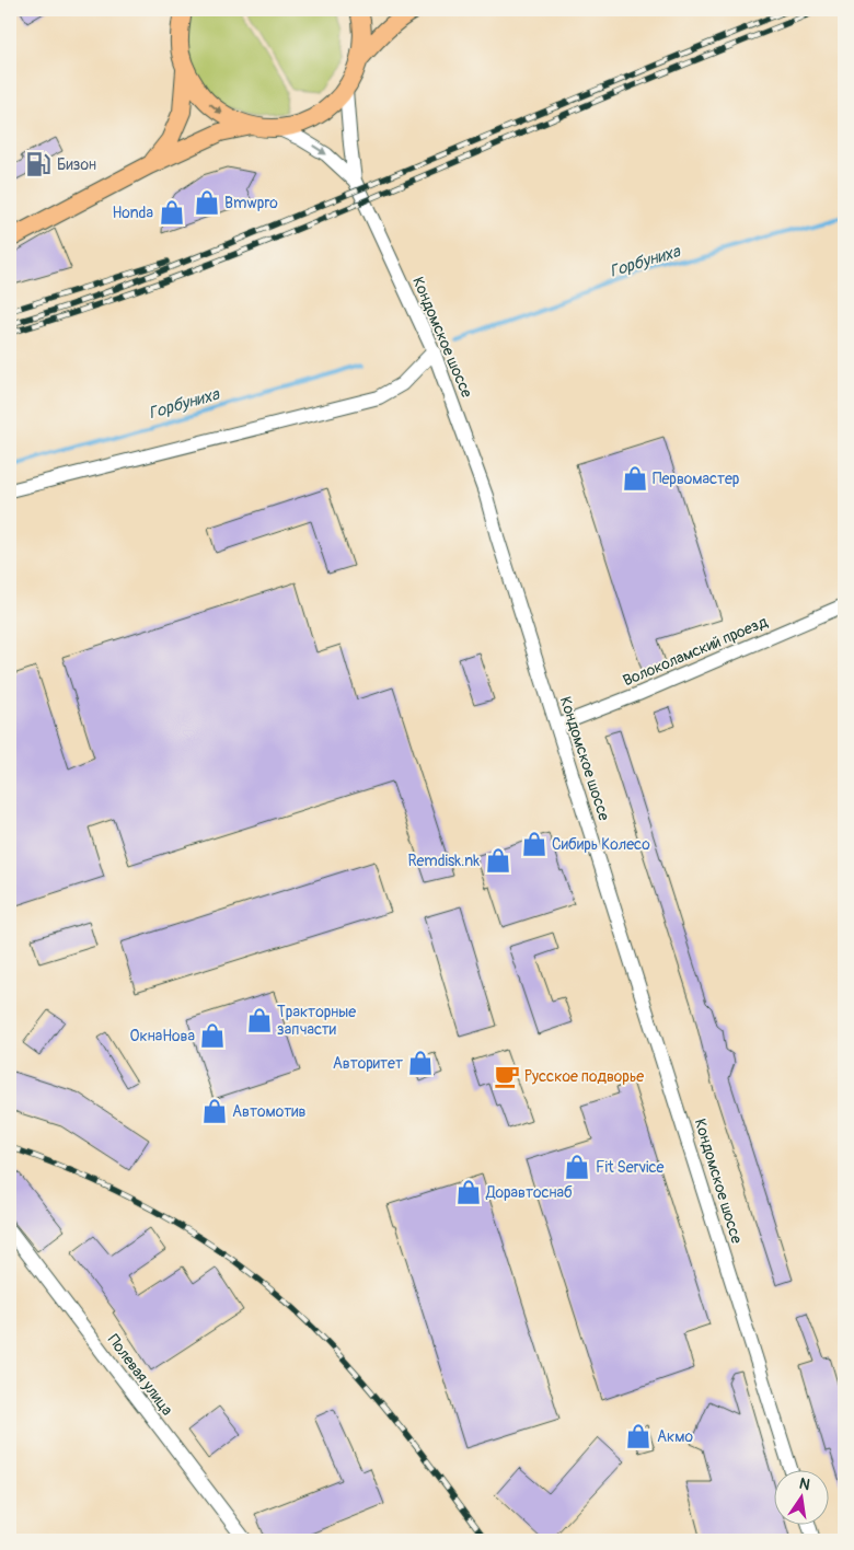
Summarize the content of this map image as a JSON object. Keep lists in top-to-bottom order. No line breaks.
{"streets":{"street":["Кондомское шоссе","Волоколамский проезд","Полевая улица"]},"crossings":[["Кондомское шоссе","Волоколамский проезд"]],"water":["Горбуниха"],"places":{"fuel station":["Бизон"],"shop":["Bmwpro","Honda","Первомастер","Сибирь Колесо","Remdisk.nk","Тракторные запчасти","ОкнаНова","Авторитет","Автомотив","Fit Service","Доравтоснаб","Акмо"],"cafe":["Русское подворье"]},"north":"top"}
